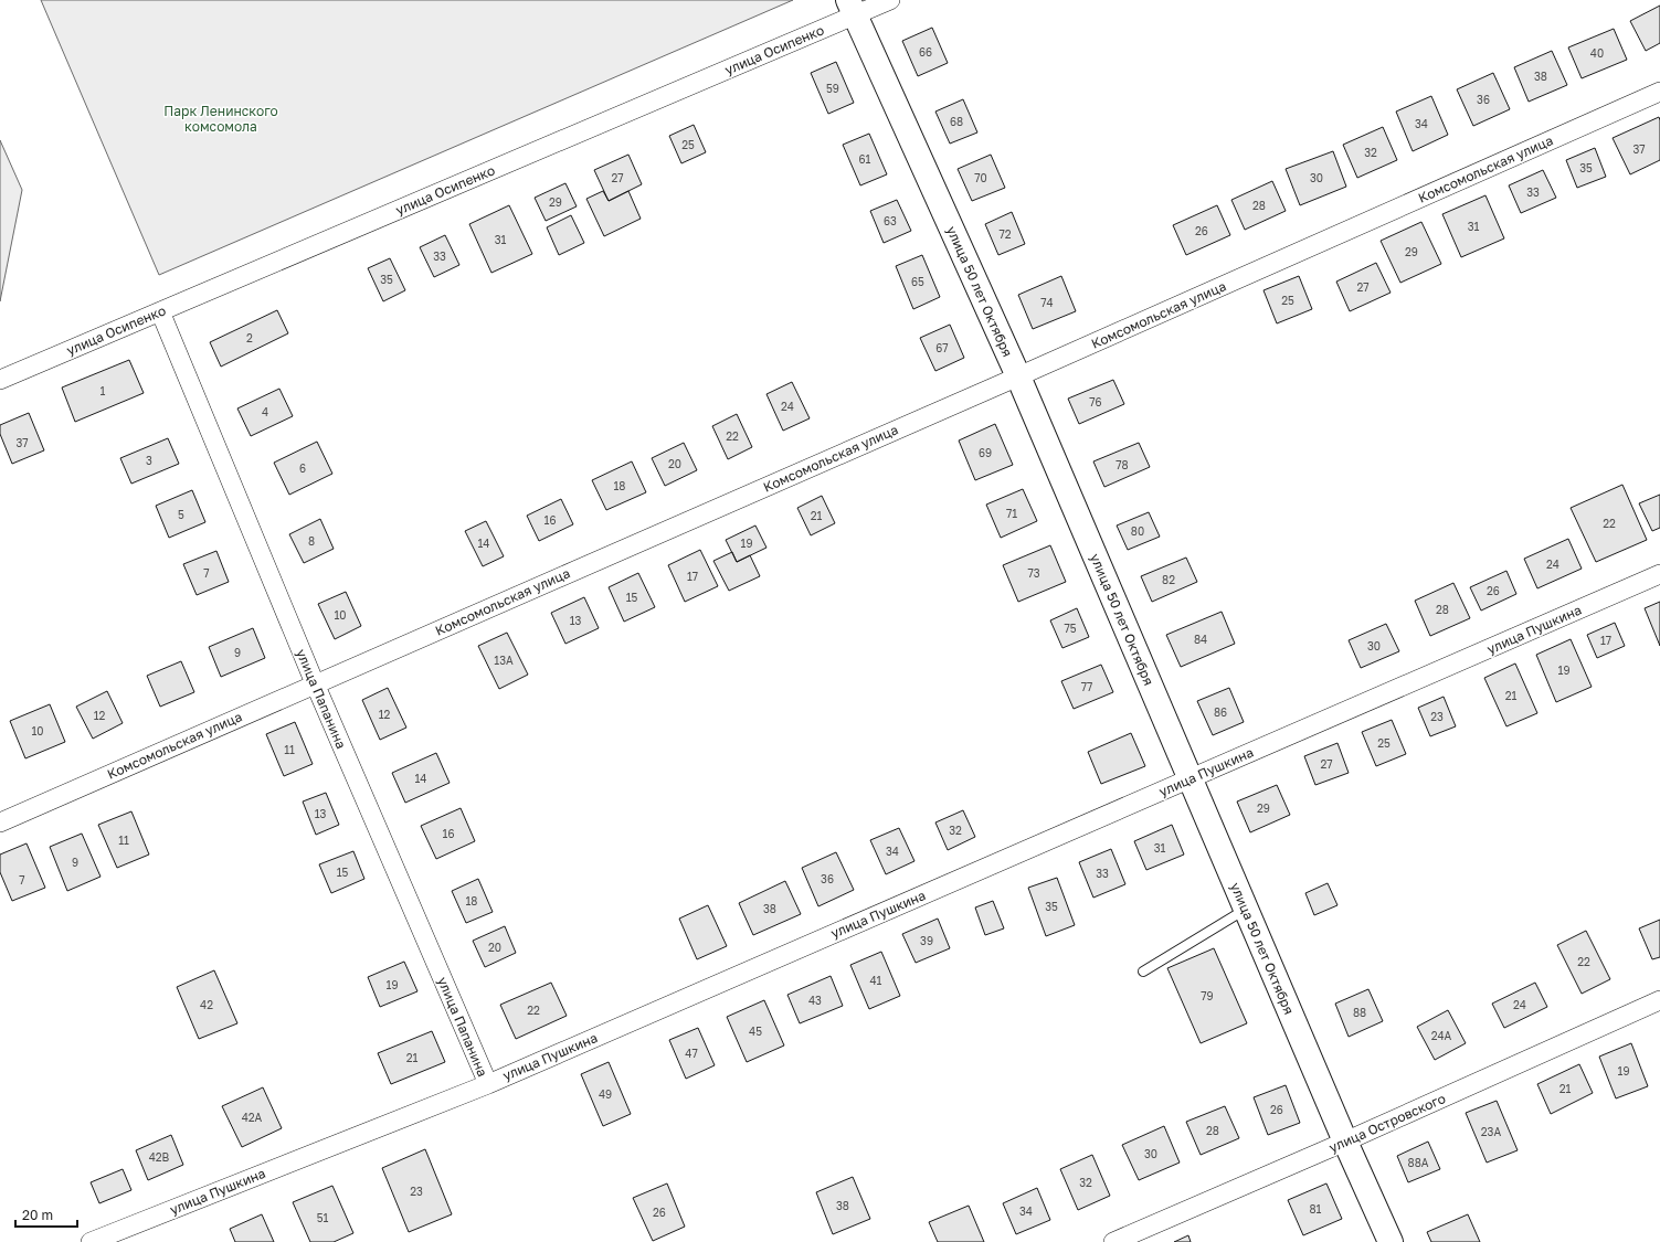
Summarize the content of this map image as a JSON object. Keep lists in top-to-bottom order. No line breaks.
{"streets":{"street":["улица Осипенко","Комсомольская улица","улица 50 лет Октября","улица Пушкина","улица Папанина","улица Островского"]},"crossings":[["улица Осипенко","улица 50 лет Октября"],["улица Осипенко","улица Папанина"],["Комсомольская улица","улица 50 лет Октября"],["Комсомольская улица","улица Папанина"],["улица 50 лет Октября","улица Пушкина"],["улица 50 лет Октября","улица Островского"],["улица Пушкина","улица Папанина"]],"parks":["Парк Ленинского комсомола"],"house_numbers":["66","40","38","59","36","68","34","25","37","32","61","35","27","70","30","33","29","28","63","31","26","72","31","29","33","35","65","27","25","74","2","67","1","76","24","4","22","37","69","3","20","78","6","18","71","5","21","16","22","80","8","14","19","24","7","73","17","82","26","15","28","10","13","75","84","17","30","9","13А","19","77","21","86","12","12","23","10","25","11","27","14","29","13","32","16","11","31","34","9","15","33","36","7","18","35","38","39","20","22","41","19","79","43","42","24","22","88","45","24А","47","21","19","21","49","26","42А","28","23А","30","42В","88А","32","23","38","81","34","26","51"],"scale_bar":"20 m"}
